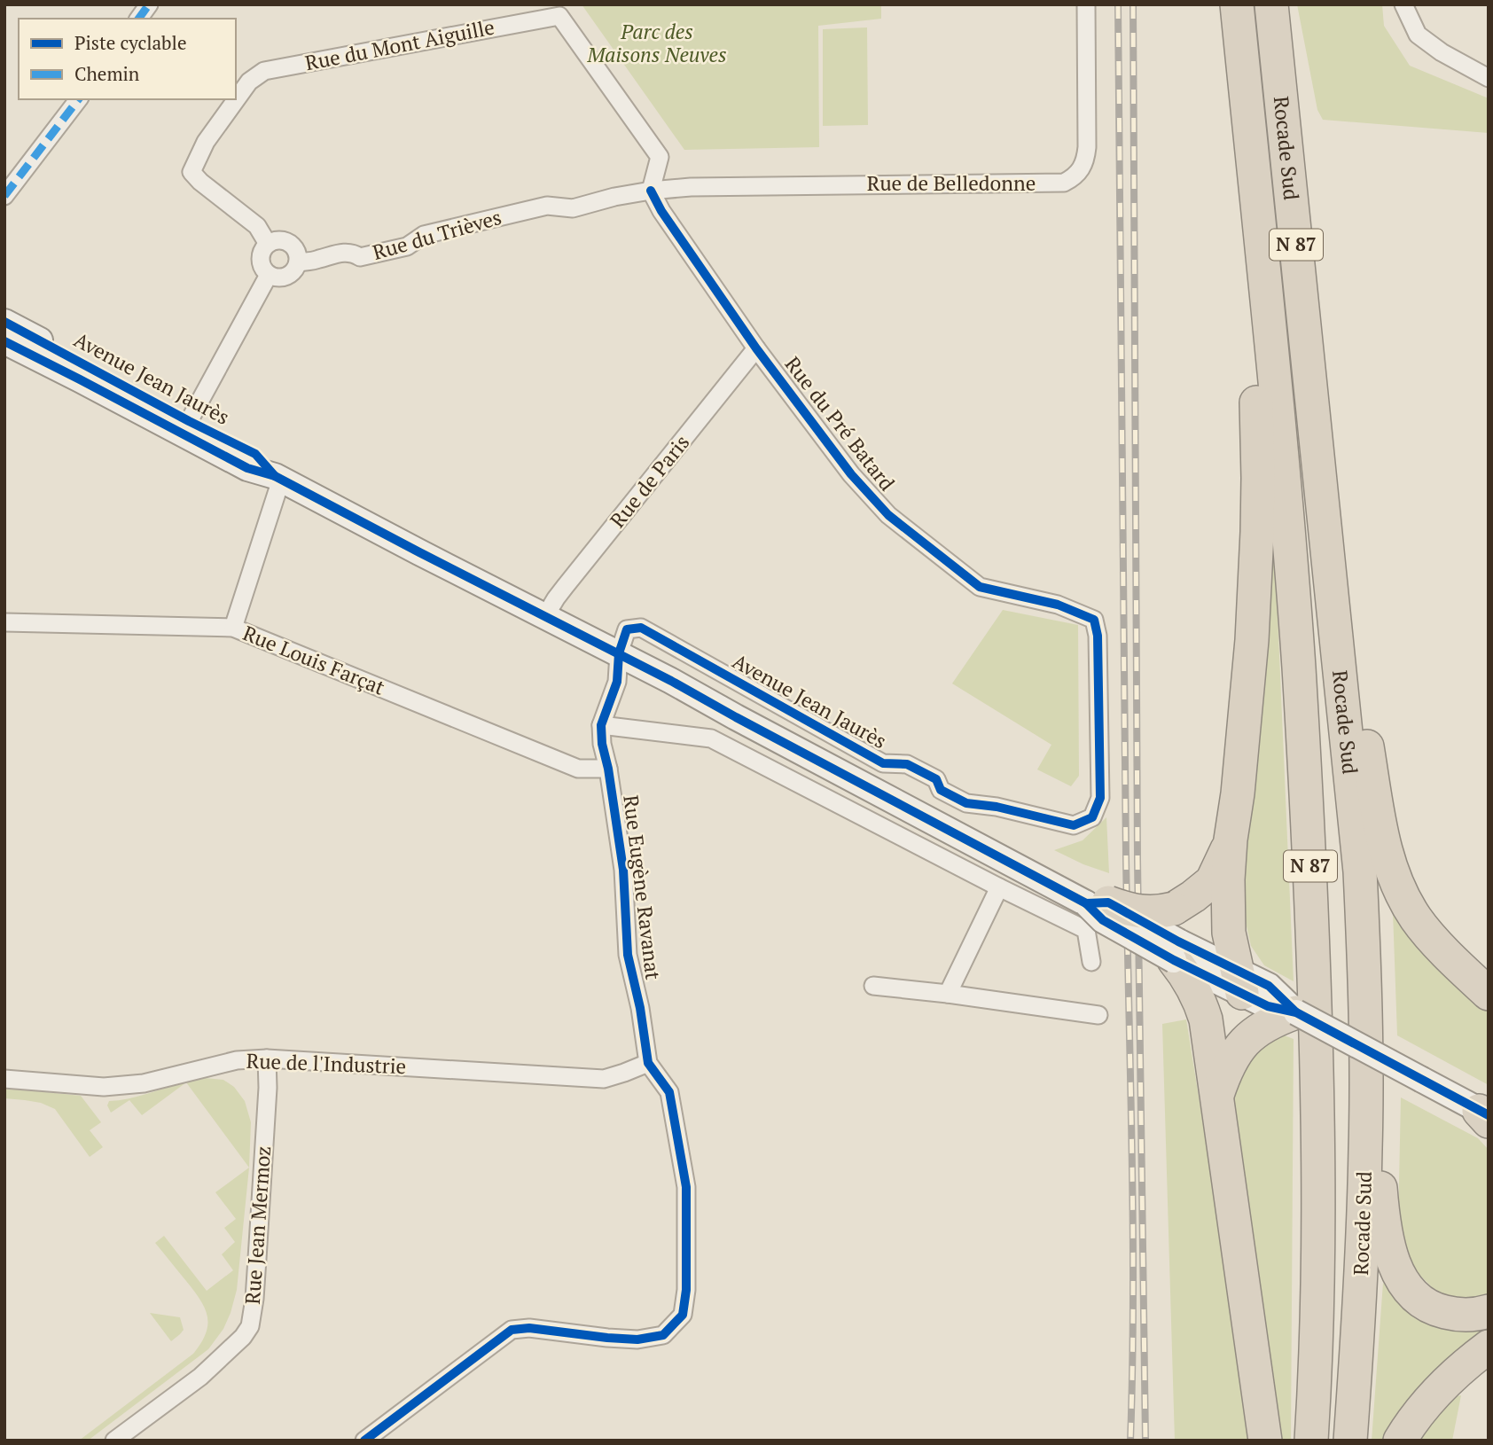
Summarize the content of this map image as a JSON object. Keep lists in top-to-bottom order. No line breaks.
{"streets":{"highway":["Rocade Sud","N 87"],"main road":["Avenue Jean Jaurès"],"street":["Rue du Mont Aiguille","Rue de Belledonne","Rue du Trièves","Rue du Pré Batard","Rue de Paris","Rue Louis Farçat","Rue Eugène Ravanat","Rue de l'Industrie","Rue Jean Mermoz"]},"crossings":[["Rue du Mont Aiguille","Rue de Belledonne"],["Rue du Mont Aiguille","Rue du Trièves"],["Rue du Mont Aiguille","Rue du Pré Batard"],["Rue de Belledonne","Rue du Trièves"],["Rue de Belledonne","Rue du Pré Batard"],["Rue du Trièves","Rue du Pré Batard"],["Avenue Jean Jaurès","Rue du Pré Batard"],["Avenue Jean Jaurès","Rue de Paris"],["Avenue Jean Jaurès","Rue Eugène Ravanat"],["Rue du Pré Batard","Rue de Paris"],["Rue Louis Farçat","Rue Eugène Ravanat"],["Rue Eugène Ravanat","Rue de l'Industrie"],["Rue de l'Industrie","Rue Jean Mermoz"]],"parks":["Parc des Maisons Neuves"],"legend":["Piste cyclable","Chemin"]}
